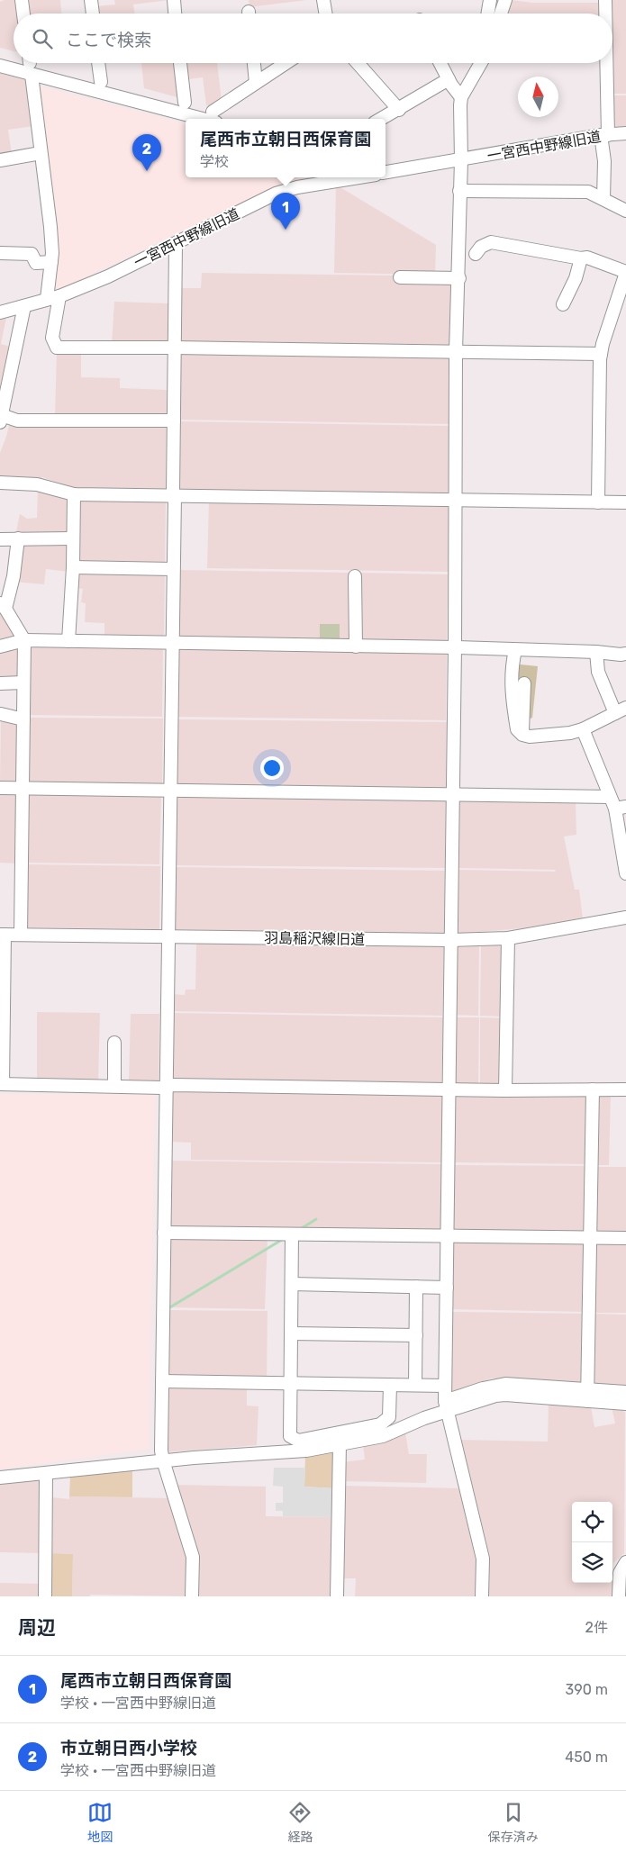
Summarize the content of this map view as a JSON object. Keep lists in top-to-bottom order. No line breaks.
{"streets":{"street":["一宮西中野線旧道","羽島稲沢線旧道"]},"north":"top","page":{"search":"ここで検索","popup":["尾西市立朝日西保育園","学校"],"pins":["2","1"],"heading":["周辺","2件"],"list":[{"mark":"1","name":"尾西市立朝日西保育園","note":"学校 · 一宮西中野線旧道","value":"390 m"},{"mark":"2","name":"市立朝日西小学校","note":"学校 · 一宮西中野線旧道","value":"450 m"}],"nav":["地図","経路","保存済み"]}}
